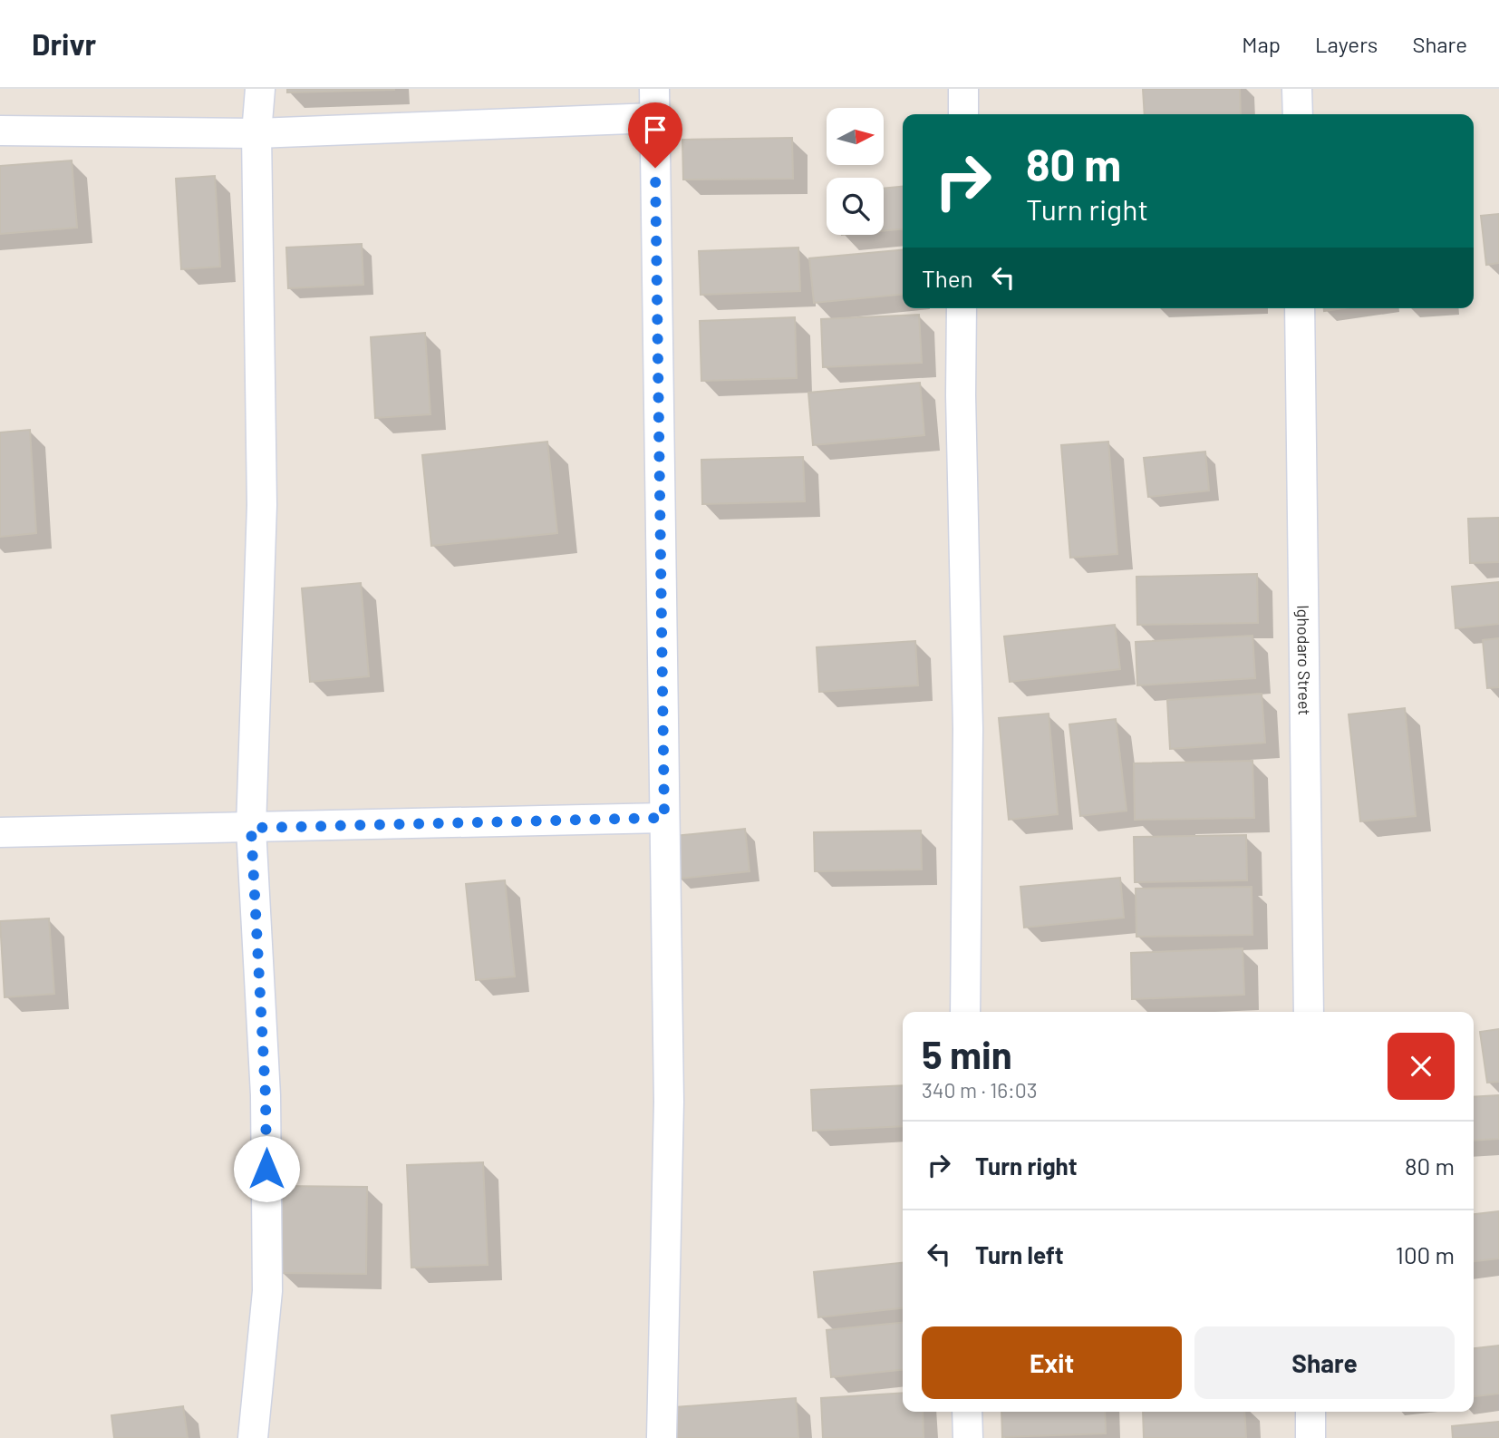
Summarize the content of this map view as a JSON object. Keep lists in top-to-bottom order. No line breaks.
{"streets":{"street":["Ighodaro Street"]},"north":"right","page":{"header":"Drivr","nav":["Map","Layers","Share"],"turn":["80 m","Turn right"],"then":"Then","heading":["5 min","340 m · 16:03"],"list":[{"name":"Turn right","value":"80 m"},{"name":"Turn left","value":"100 m"}],"buttons":["Exit","Share"]}}
